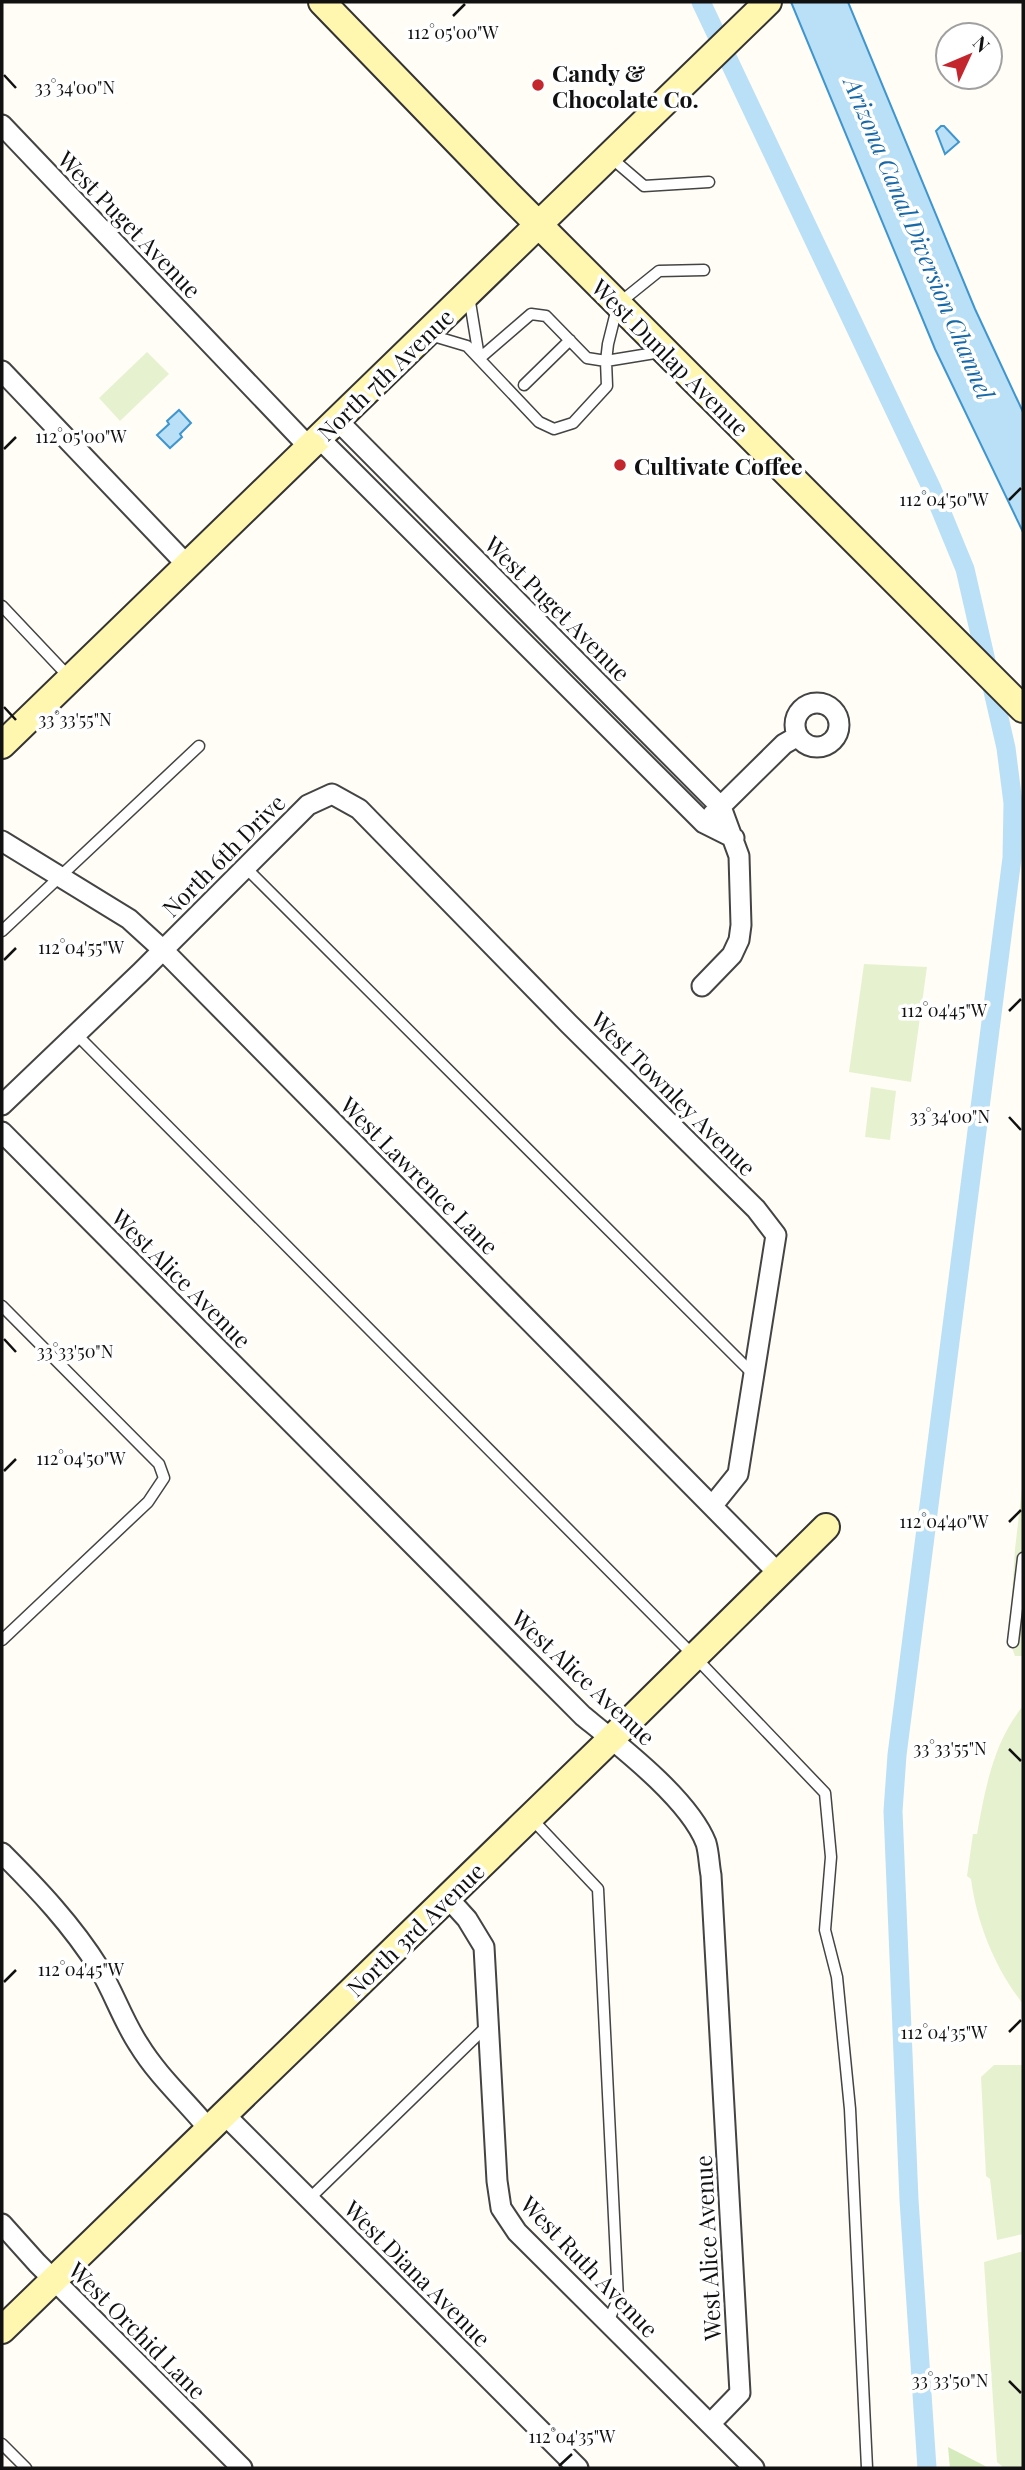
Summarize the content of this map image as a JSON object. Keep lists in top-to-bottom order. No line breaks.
{"streets":{"main road":["West Dunlap Avenue","North 7th Avenue","North 3rd Avenue"],"street":["West Puget Avenue","North 6th Drive","West Townley Avenue","West Lawrence Lane","West Alice Avenue","West Ruth Avenue","West Diana Avenue","West Orchid Lane"]},"crossings":[["West Puget Avenue","North 7th Avenue"],["West Dunlap Avenue","North 7th Avenue"],["North 6th Drive","West Townley Avenue"],["North 6th Drive","West Lawrence Lane"],["West Townley Avenue","West Lawrence Lane"],["West Lawrence Lane","North 3rd Avenue"],["West Alice Avenue","North 3rd Avenue"],["West Alice Avenue","West Ruth Avenue"],["North 3rd Avenue","West Ruth Avenue"],["North 3rd Avenue","West Diana Avenue"],["North 3rd Avenue","West Orchid Lane"]],"water":["Arizona Canal Diversion Channel"],"places":["Candy & Chocolate Co.","Cultivate Coffee"],"north":"top right","coordinates":["112°05'00\"W","33°34'00\"N","112°04'50\"W","33°33'55\"N","112°04'55\"W","112°04'45\"W","33°33'50\"N","112°04'40\"W","112°04'35\"W"]}
